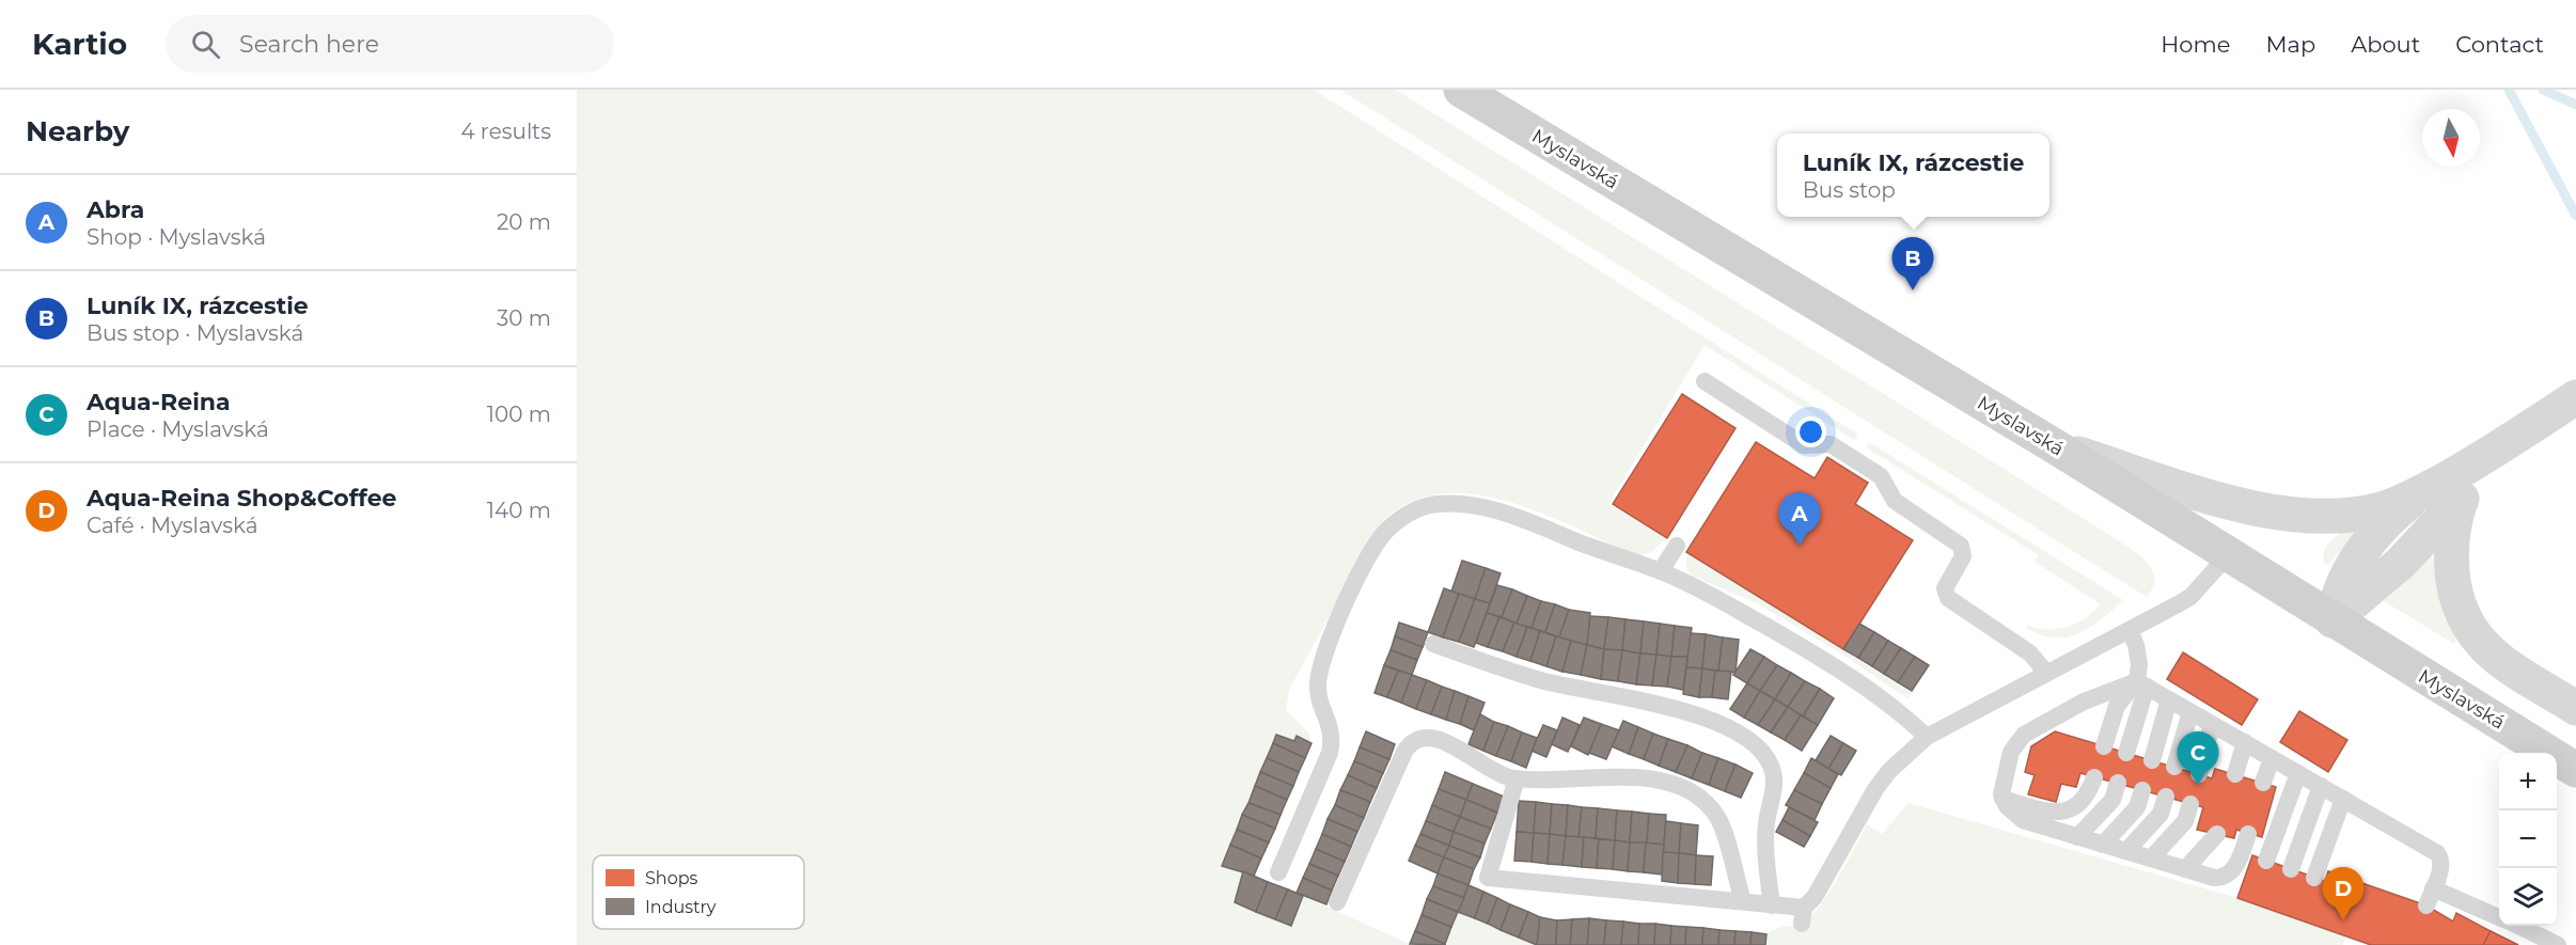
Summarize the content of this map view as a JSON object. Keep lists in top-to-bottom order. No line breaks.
{"streets":{"street":["Myslavská"]},"legend":["Shops","Industry"],"north":"bottom","page":{"header":"Kartio","search":"Search here","nav":["Home","Map","About","Contact"],"heading":["Nearby","4 results"],"popup":["Luník IX, rázcestie","Bus stop"],"list":[{"mark":"A","name":"Abra","note":"Shop · Myslavská","value":"20 m"},{"mark":"B","name":"Luník IX, rázcestie","note":"Bus stop · Myslavská","value":"30 m"},{"mark":"C","name":"Aqua-Reina","note":"Place · Myslavská","value":"100 m"},{"mark":"D","name":"Aqua-Reina Shop&Coffee","note":"Café · Myslavská","value":"140 m"}],"pins":["B","A","C","D"],"map_buttons":["+","−"]}}
